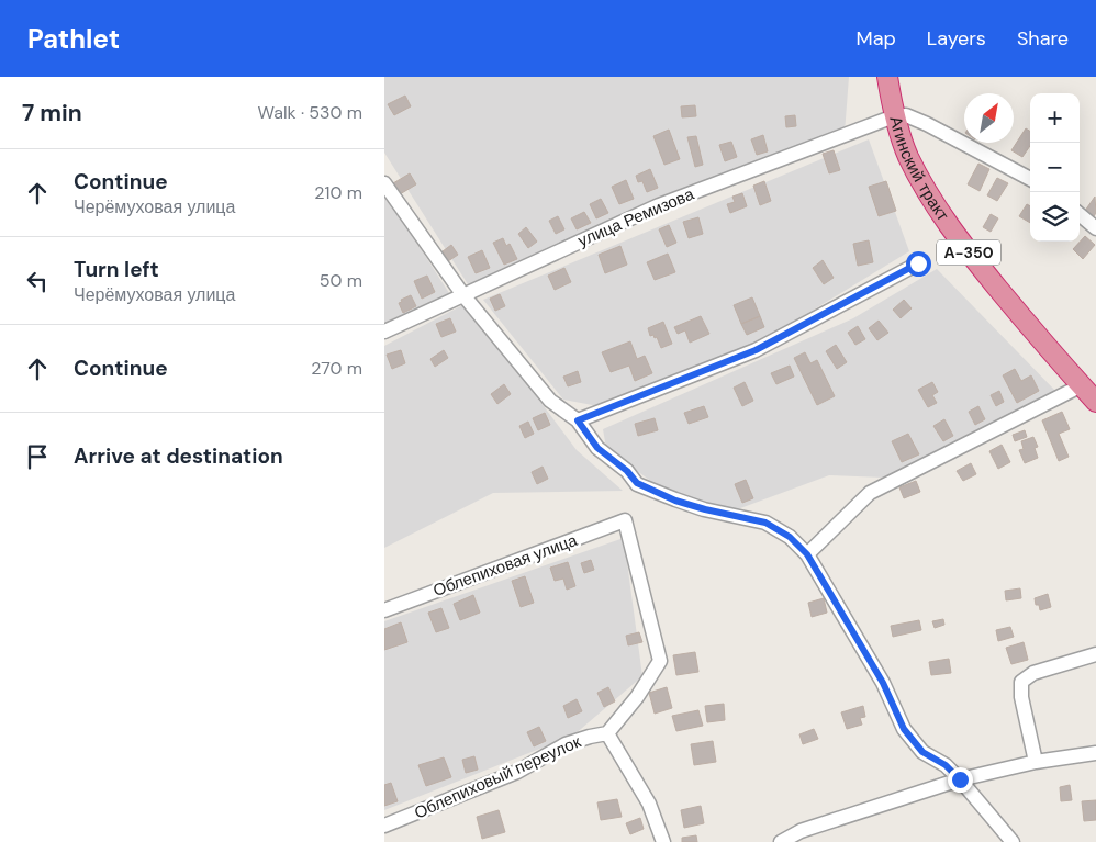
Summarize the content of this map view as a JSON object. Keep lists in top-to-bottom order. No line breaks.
{"streets":{"highway":["Агинский тракт","А-350"],"street":["улица Ремизова","Облепиховая улица","Облепиховый переулок"]},"crossings":[["Агинский тракт","улица Ремизова"],["Облепиховая улица","Облепиховый переулок"]],"north":"top right","page":{"header":"Pathlet","nav":["Map","Layers","Share"],"heading":["7 min","Walk · 530 m"],"map_buttons":["+","−"],"list":[["Continue","Черёмуховая улица","210 m"],["Turn left","Черёмуховая улица","50 m"],["Continue","270 m"],"Arrive at destination"]}}
